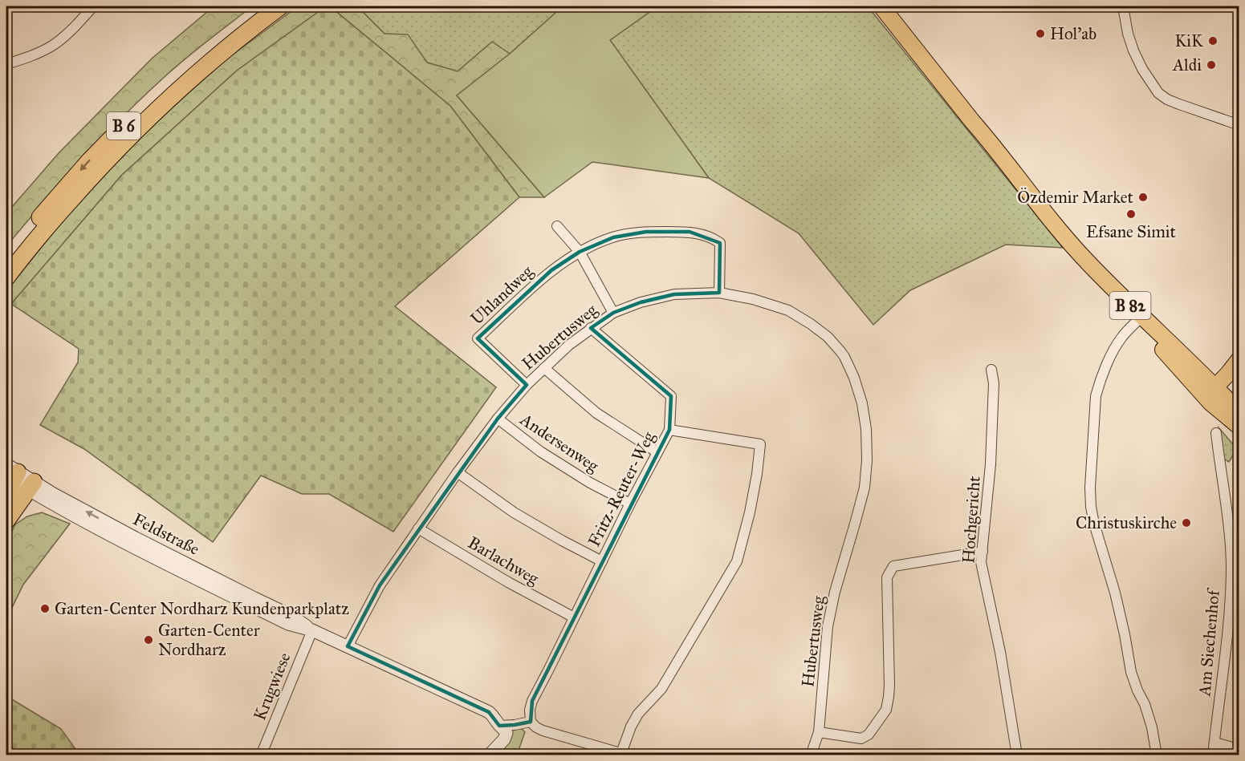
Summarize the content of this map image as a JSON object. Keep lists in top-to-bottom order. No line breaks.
{"streets":{"highway":["B 6"],"main road":["B 82"],"street":["Uhlandweg","Hubertusweg","Andersenweg","Fritz-Reuter-Weg","Hochgericht","Feldstraße","Barlachweg","Am Siechenhof","Krugwiese"]},"crossings":[["Uhlandweg","Hubertusweg"],["Hubertusweg","Andersenweg"],["Hubertusweg","Feldstraße"],["Hubertusweg","Barlachweg"],["Andersenweg","Fritz-Reuter-Weg"],["Fritz-Reuter-Weg","Barlachweg"],["Feldstraße","Krugwiese"]],"places":["Hol'ab","KiK","Aldi","Özdemir Market","Efsane Simit","Christuskirche","Garten-Center Nordharz Kundenparkplatz","Garten-Center Nordharz"]}
